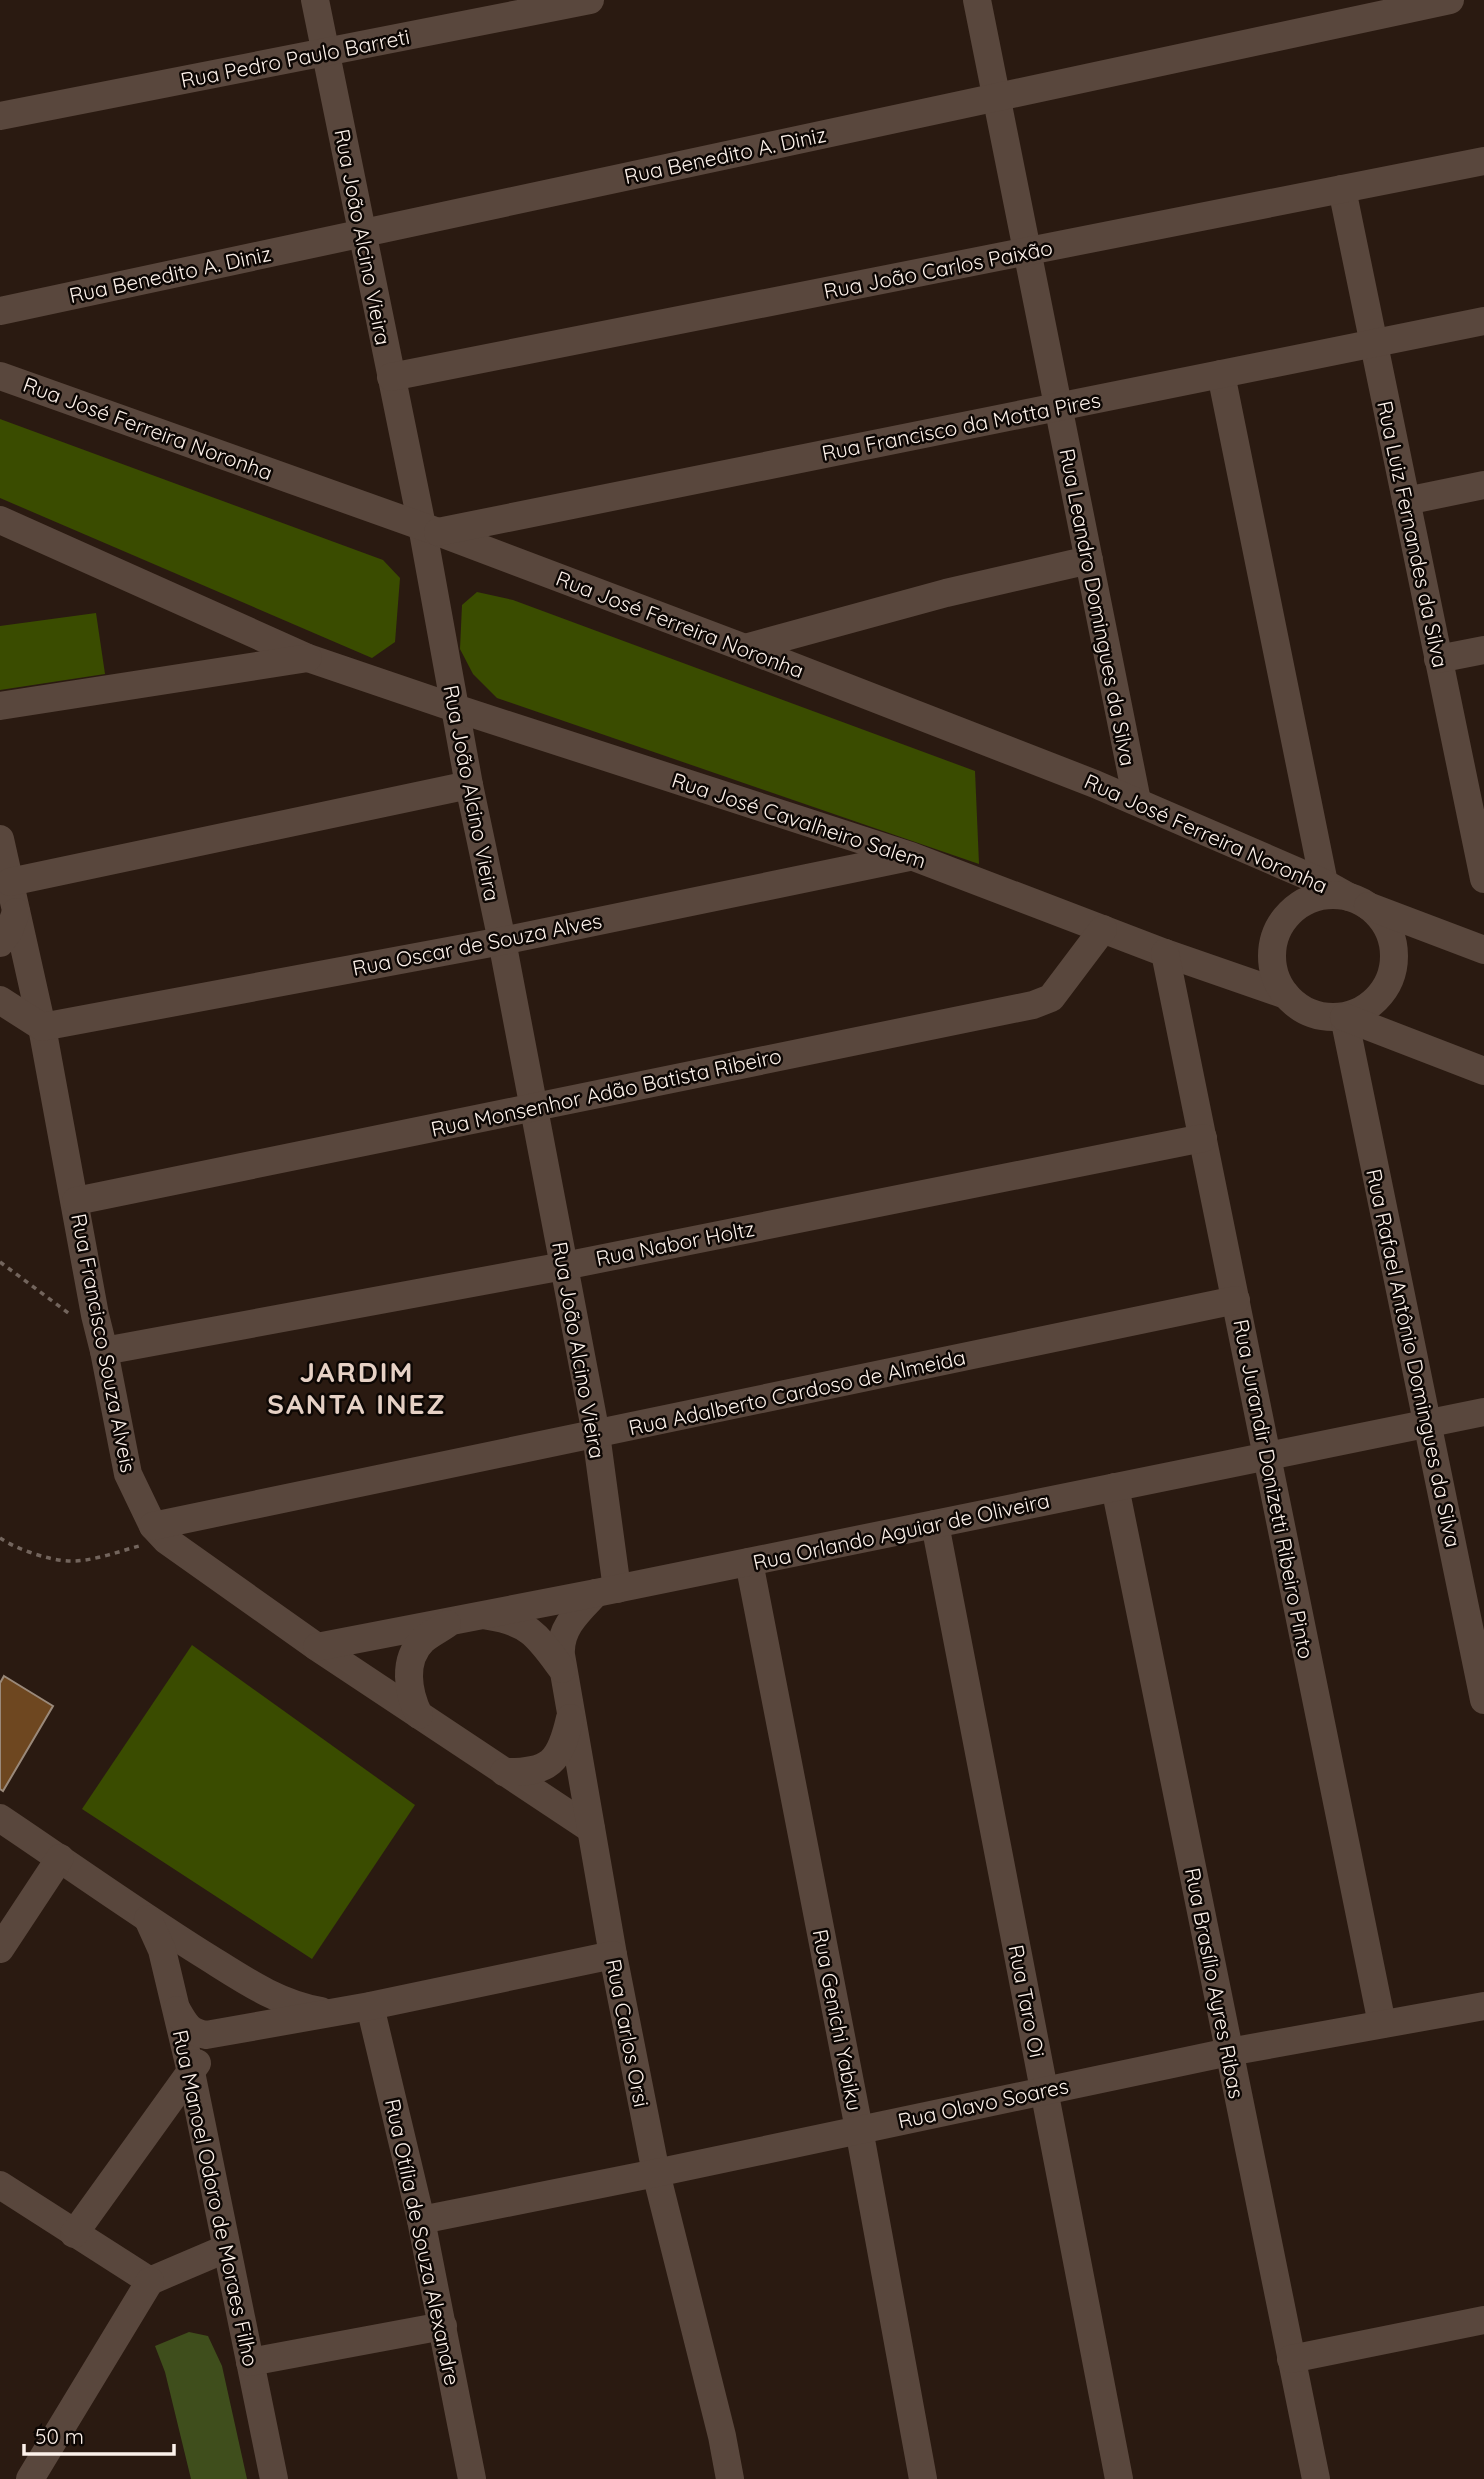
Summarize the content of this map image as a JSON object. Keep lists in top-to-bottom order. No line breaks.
{"streets":{"street":["Rua Pedro Paulo Barreti","Rua Benedito A. Diniz","Rua João Alcino Vieira","Rua João Carlos Paixão","Rua Francisco da Motta Pires","Rua José Ferreira Noronha","Rua Luiz Fernandes da Silva","Rua Leandro Domingues da Silva","Rua José Cavalheiro Salem","Rua Oscar de Souza Alves","Rua Monsenhor Adão Batista Ribeiro","Rua Nabor Holtz","Rua Francisco Souza Alveis","Rua Rafael Antônio Domingues da Silva","Rua Adalberto Cardoso de Almeida","Rua Jurandir Donizetti Ribeiro Pinto","Rua Orlando Aguiar de Oliveira","Rua Brasílio Ayres Ribas","Rua Taro Oi","Rua Genichi Yabiku","Rua Carlos Orsi","Rua Olavo Soares","Rua Manoel Odoro de Moraes Filho","Rua Otília de Souza Alexandre"]},"crossings":[["Rua Pedro Paulo Barreti","Rua João Alcino Vieira"],["Rua Benedito A. Diniz","Rua João Alcino Vieira"],["Rua Benedito A. Diniz","Rua Leandro Domingues da Silva"],["Rua João Alcino Vieira","Rua João Carlos Paixão"],["Rua João Alcino Vieira","Rua Francisco da Motta Pires"],["Rua João Alcino Vieira","Rua José Ferreira Noronha"],["Rua João Alcino Vieira","Rua José Cavalheiro Salem"],["Rua João Alcino Vieira","Rua Oscar de Souza Alves"],["Rua João Alcino Vieira","Rua Monsenhor Adão Batista Ribeiro"],["Rua João Alcino Vieira","Rua Nabor Holtz"],["Rua João Alcino Vieira","Rua Adalberto Cardoso de Almeida"],["Rua João Alcino Vieira","Rua Orlando Aguiar de Oliveira"],["Rua João Alcino Vieira","Rua Carlos Orsi"],["Rua João Carlos Paixão","Rua Luiz Fernandes da Silva"],["Rua João Carlos Paixão","Rua Leandro Domingues da Silva"],["Rua Francisco da Motta Pires","Rua José Ferreira Noronha"],["Rua Francisco da Motta Pires","Rua Luiz Fernandes da Silva"],["Rua Francisco da Motta Pires","Rua Leandro Domingues da Silva"],["Rua José Ferreira Noronha","Rua Leandro Domingues da Silva"],["Rua José Ferreira Noronha","Rua José Cavalheiro Salem"],["Rua José Ferreira Noronha","Rua Rafael Antônio Domingues da Silva"],["Rua José Cavalheiro Salem","Rua Oscar de Souza Alves"],["Rua José Cavalheiro Salem","Rua Monsenhor Adão Batista Ribeiro"],["Rua José Cavalheiro Salem","Rua Rafael Antônio Domingues da Silva"],["Rua José Cavalheiro Salem","Rua Jurandir Donizetti Ribeiro Pinto"],["Rua Oscar de Souza Alves","Rua Francisco Souza Alveis"],["Rua Monsenhor Adão Batista Ribeiro","Rua Francisco Souza Alveis"],["Rua Nabor Holtz","Rua Francisco Souza Alveis"],["Rua Nabor Holtz","Rua Jurandir Donizetti Ribeiro Pinto"],["Rua Francisco Souza Alveis","Rua Adalberto Cardoso de Almeida"],["Rua Francisco Souza Alveis","Rua Orlando Aguiar de Oliveira"],["Rua Francisco Souza Alveis","Rua Carlos Orsi"],["Rua Rafael Antônio Domingues da Silva","Rua Orlando Aguiar de Oliveira"],["Rua Adalberto Cardoso de Almeida","Rua Jurandir Donizetti Ribeiro Pinto"],["Rua Jurandir Donizetti Ribeiro Pinto","Rua Orlando Aguiar de Oliveira"],["Rua Jurandir Donizetti Ribeiro Pinto","Rua Olavo Soares"],["Rua Orlando Aguiar de Oliveira","Rua Brasílio Ayres Ribas"],["Rua Orlando Aguiar de Oliveira","Rua Taro Oi"],["Rua Orlando Aguiar de Oliveira","Rua Genichi Yabiku"],["Rua Orlando Aguiar de Oliveira","Rua Carlos Orsi"],["Rua Brasílio Ayres Ribas","Rua Olavo Soares"],["Rua Taro Oi","Rua Olavo Soares"],["Rua Genichi Yabiku","Rua Olavo Soares"],["Rua Carlos Orsi","Rua Olavo Soares"],["Rua Olavo Soares","Rua Otília de Souza Alexandre"]],"districts":["JARDIM SANTA INEZ"],"scale_bar":"50 m"}
